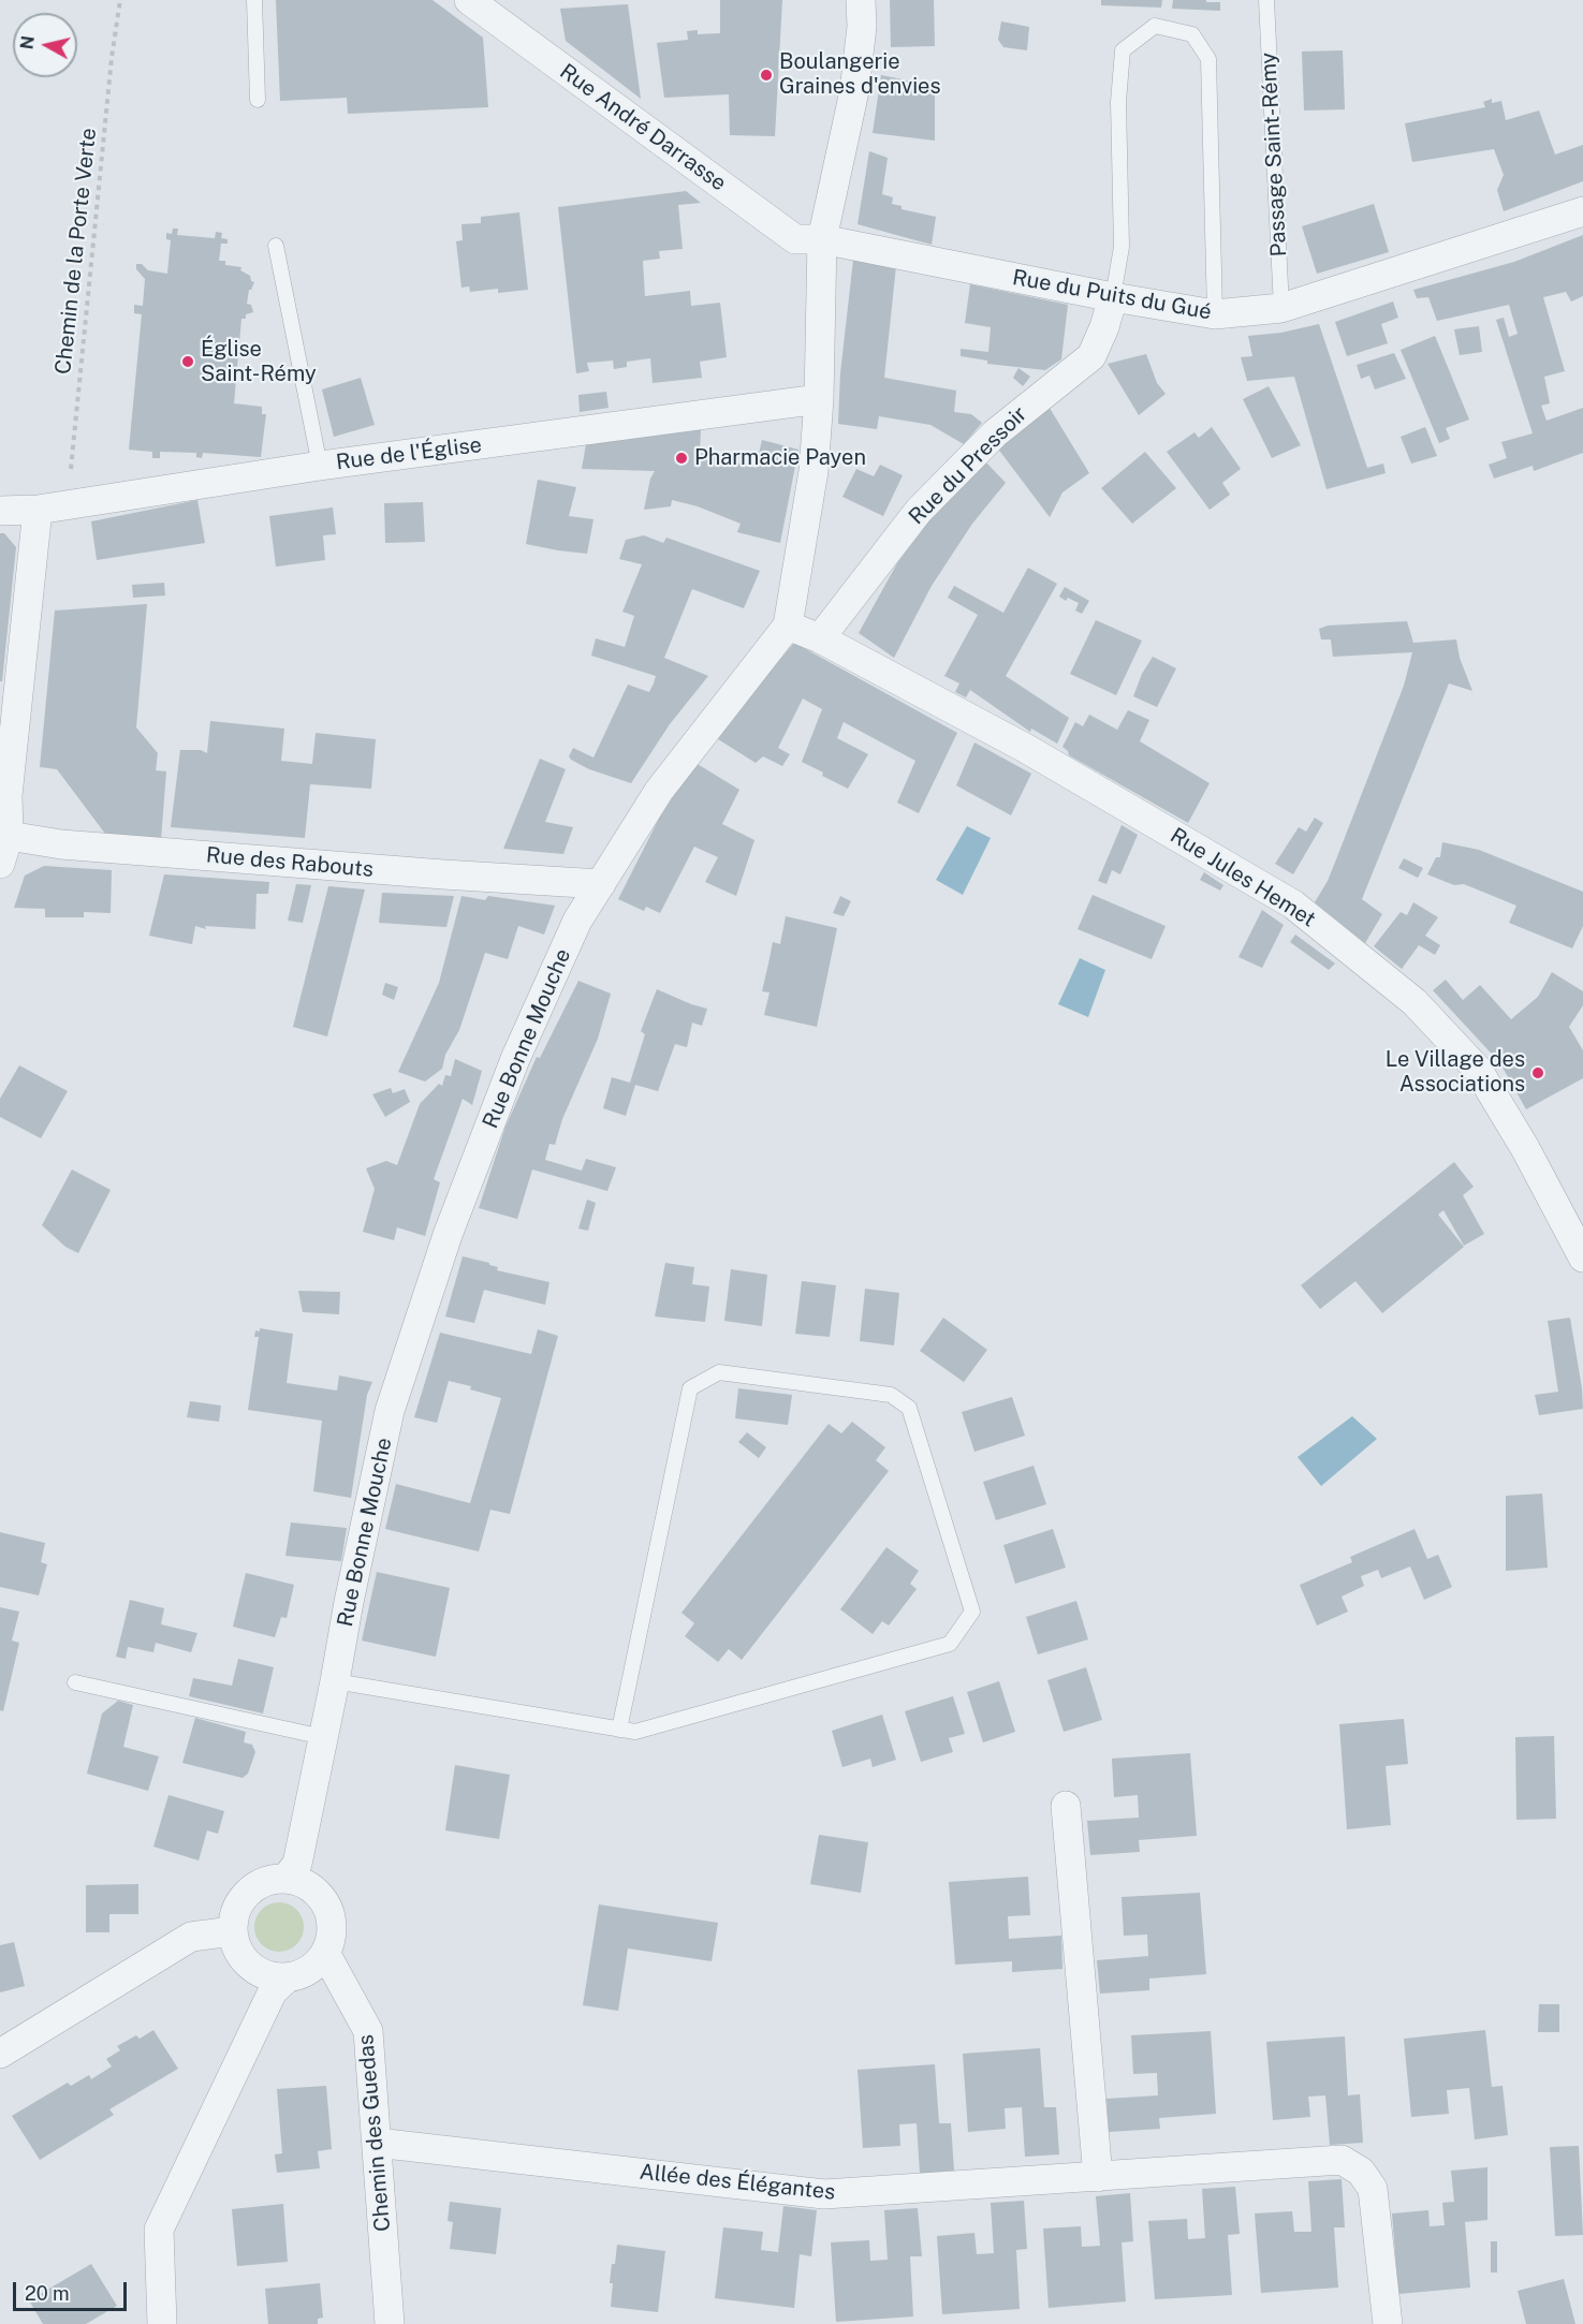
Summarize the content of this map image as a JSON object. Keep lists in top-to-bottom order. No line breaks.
{"streets":{"street":["Rue André Darrasse","Rue du Puits du Gué","Rue de l'Église","Rue du Pressoir","Rue des Rabouts","Rue Jules Hemet","Rue Bonne Mouche","Chemin des Guedas","Allée des Élégantes"],"lane":["Passage Saint-Rémy"],"path":["Chemin de la Porte Verte"]},"crossings":[["Rue André Darrasse","Rue du Puits du Gué"],["Rue André Darrasse","Rue Bonne Mouche"],["Passage Saint-Rémy","Rue du Puits du Gué"],["Chemin de la Porte Verte","Rue de l'Église"],["Rue du Puits du Gué","Rue du Pressoir"],["Rue du Puits du Gué","Rue Bonne Mouche"],["Rue de l'Église","Rue Bonne Mouche"],["Rue du Pressoir","Rue Jules Hemet"],["Rue des Rabouts","Rue Bonne Mouche"],["Rue Jules Hemet","Rue Bonne Mouche"],["Rue Bonne Mouche","Chemin des Guedas"],["Chemin des Guedas","Allée des Élégantes"]],"places":["Boulangerie Graines d'envies","Église Saint-Rémy","Pharmacie Payen","Le Village des Associations"],"scale_bar":"20 m","north":"left"}
